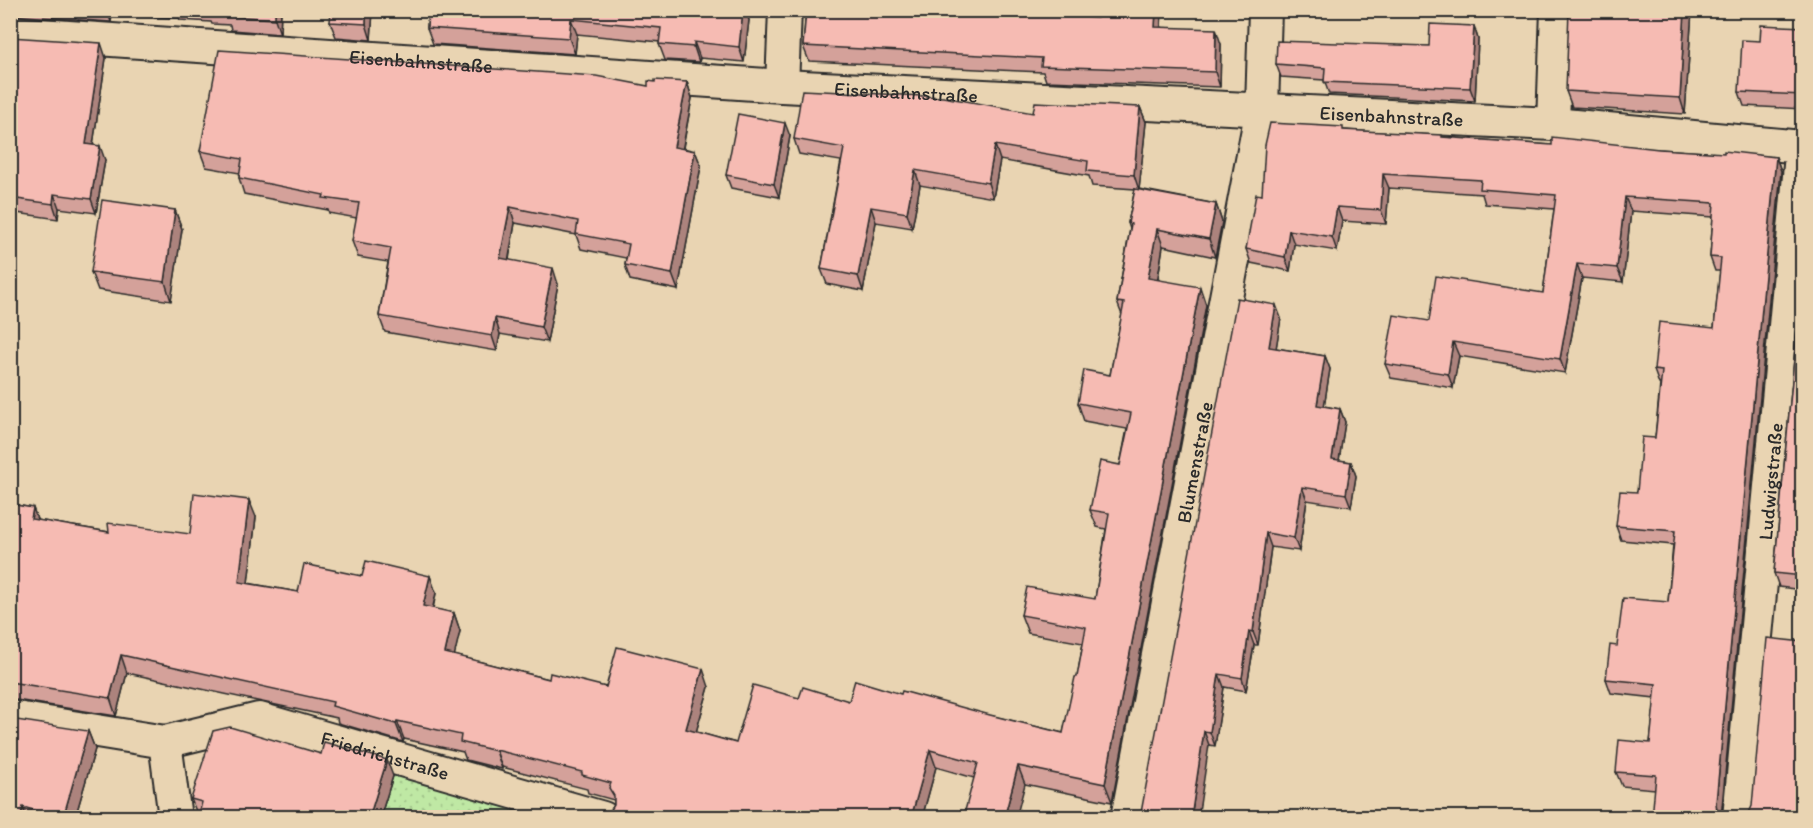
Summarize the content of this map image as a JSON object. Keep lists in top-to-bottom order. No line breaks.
{"streets":{"street":["Eisenbahnstraße","Blumenstraße","Ludwigstraße","Friedrichstraße"]},"crossings":[["Eisenbahnstraße","Blumenstraße"],["Eisenbahnstraße","Ludwigstraße"]]}
